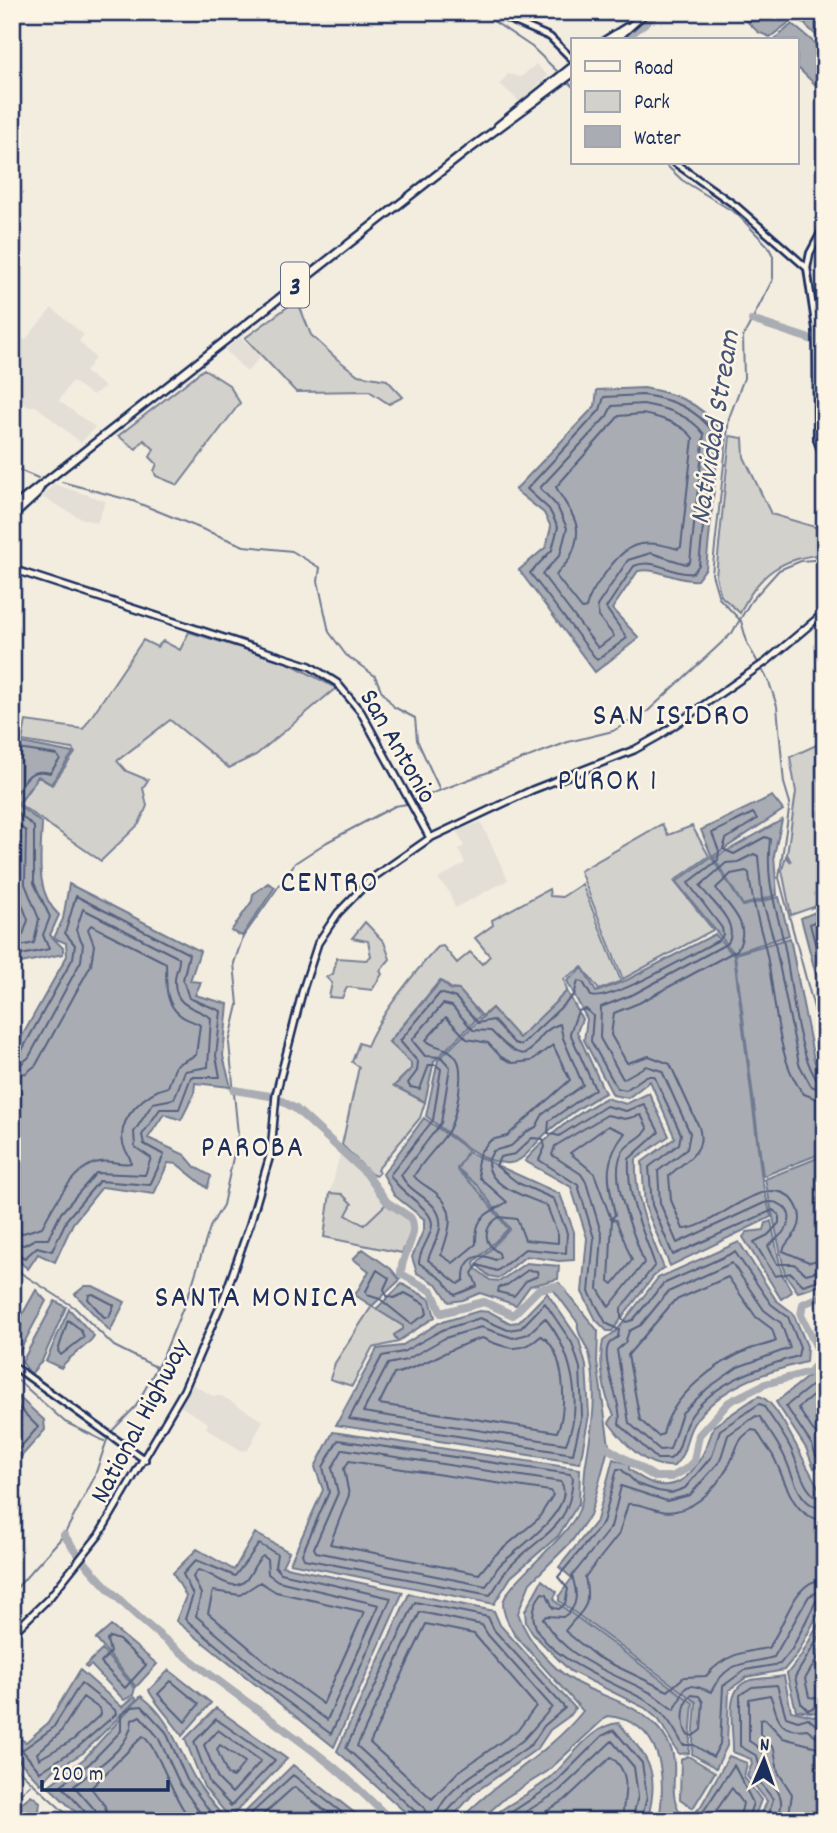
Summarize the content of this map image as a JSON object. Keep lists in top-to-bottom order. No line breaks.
{"streets":{"highway":["3"],"main road":["San Antonio","National Highway"]},"crossings":[["San Antonio","National Highway"]],"districts":["SAN ISIDRO","PUROK 1","CENTRO","PAROBA","SANTA MONICA"],"water":["Natividad Stream"],"legend":["Road","Park","Water"],"scale_bar":"200 m","north":"top"}
